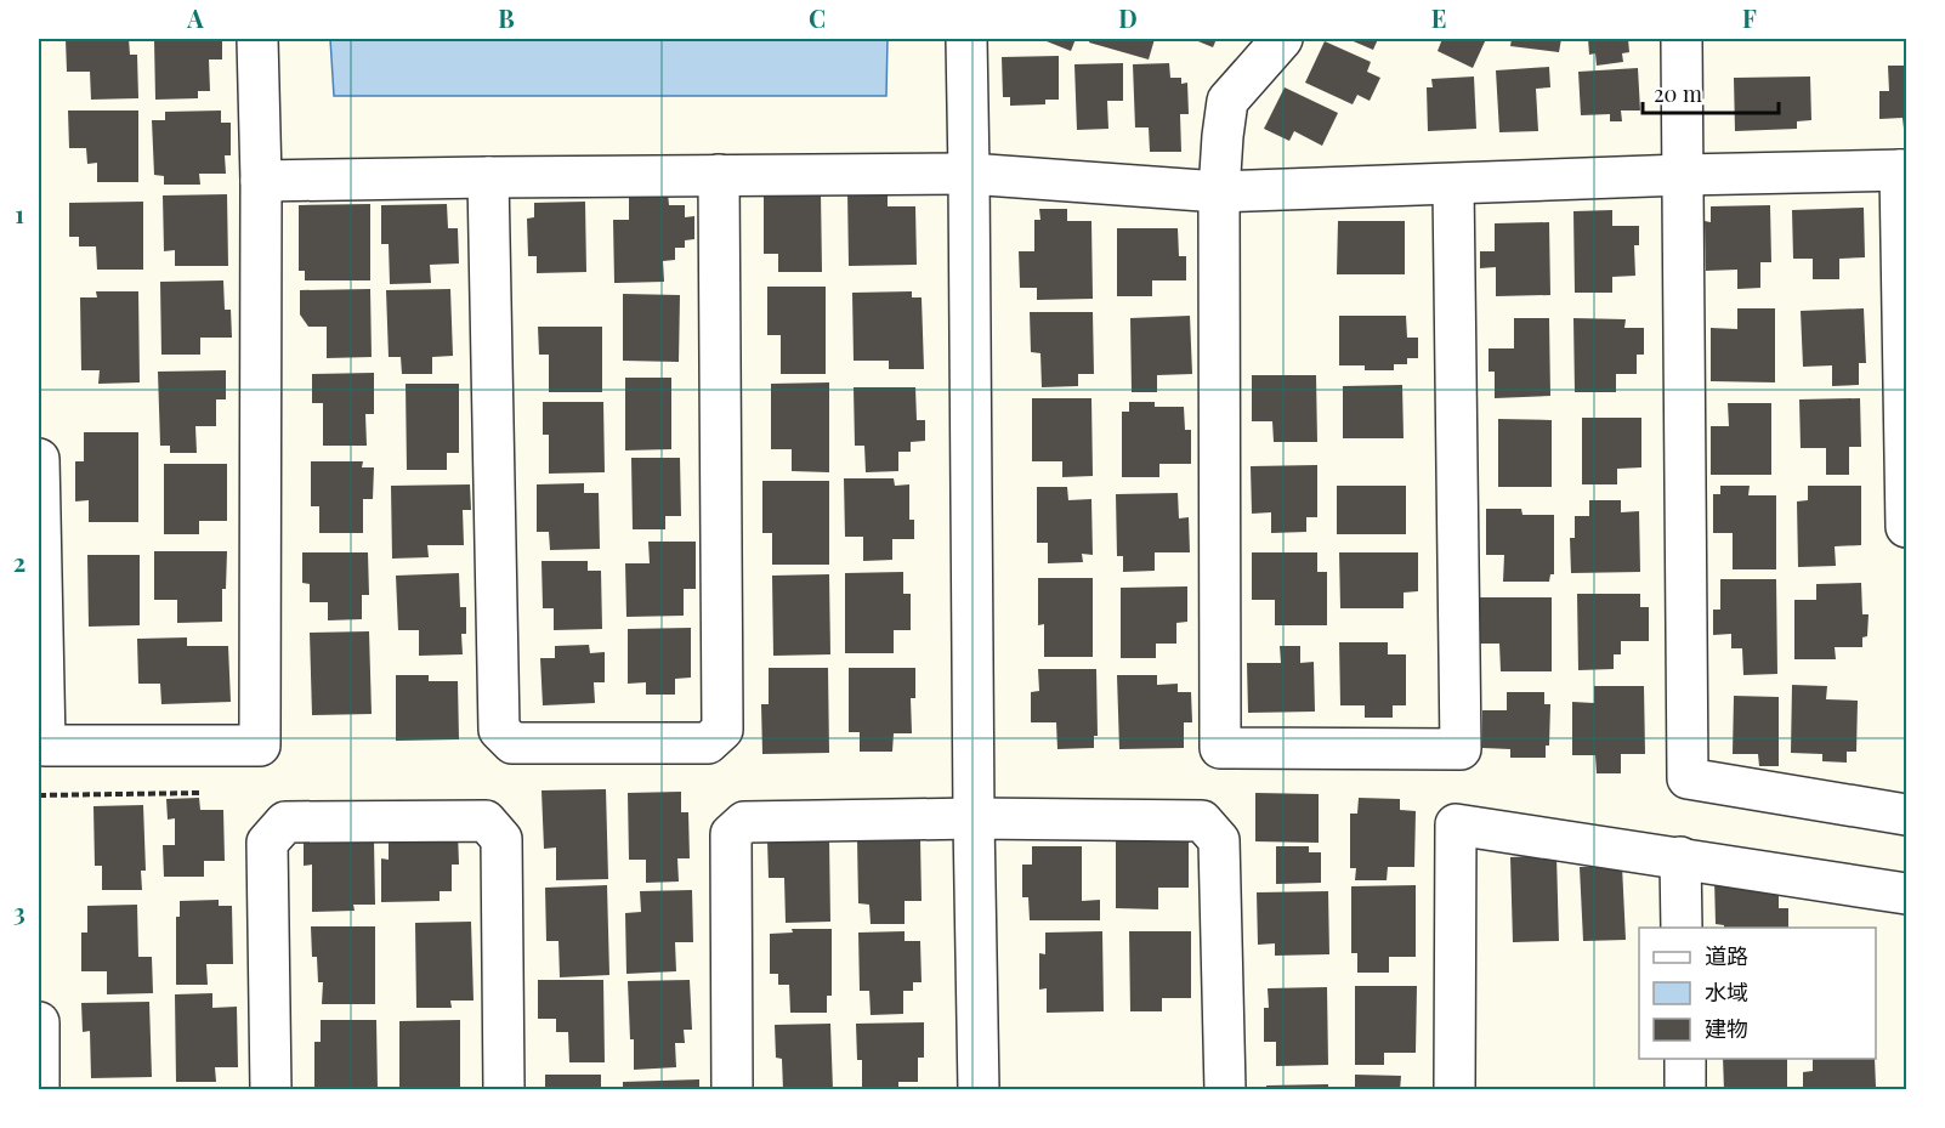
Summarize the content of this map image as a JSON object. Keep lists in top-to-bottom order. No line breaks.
{"legend":["道路","水域","建物"],"scale_bar":"20 m","grid":{"columns":["A","B","C","D","E","F"],"rows":["1","2","3"]}}
